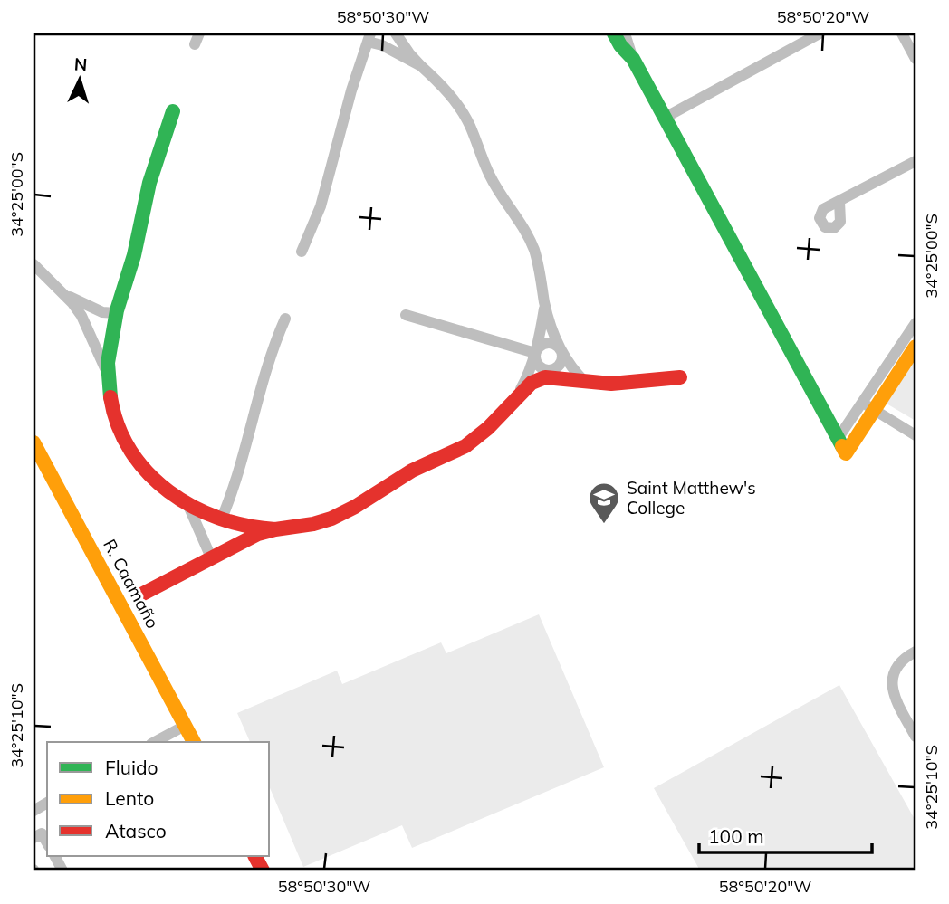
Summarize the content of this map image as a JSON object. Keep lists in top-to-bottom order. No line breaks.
{"streets":{"street":["R. Caamaño"]},"places":{"school or university":["Saint Matthew's College"]},"legend":["Fluido","Lento","Atasco"],"scale_bar":"100 m","north":"top","coordinates":["58°50'30\"W","58°50'20\"W","34°25'00\"S","34°25'10\"S"]}
